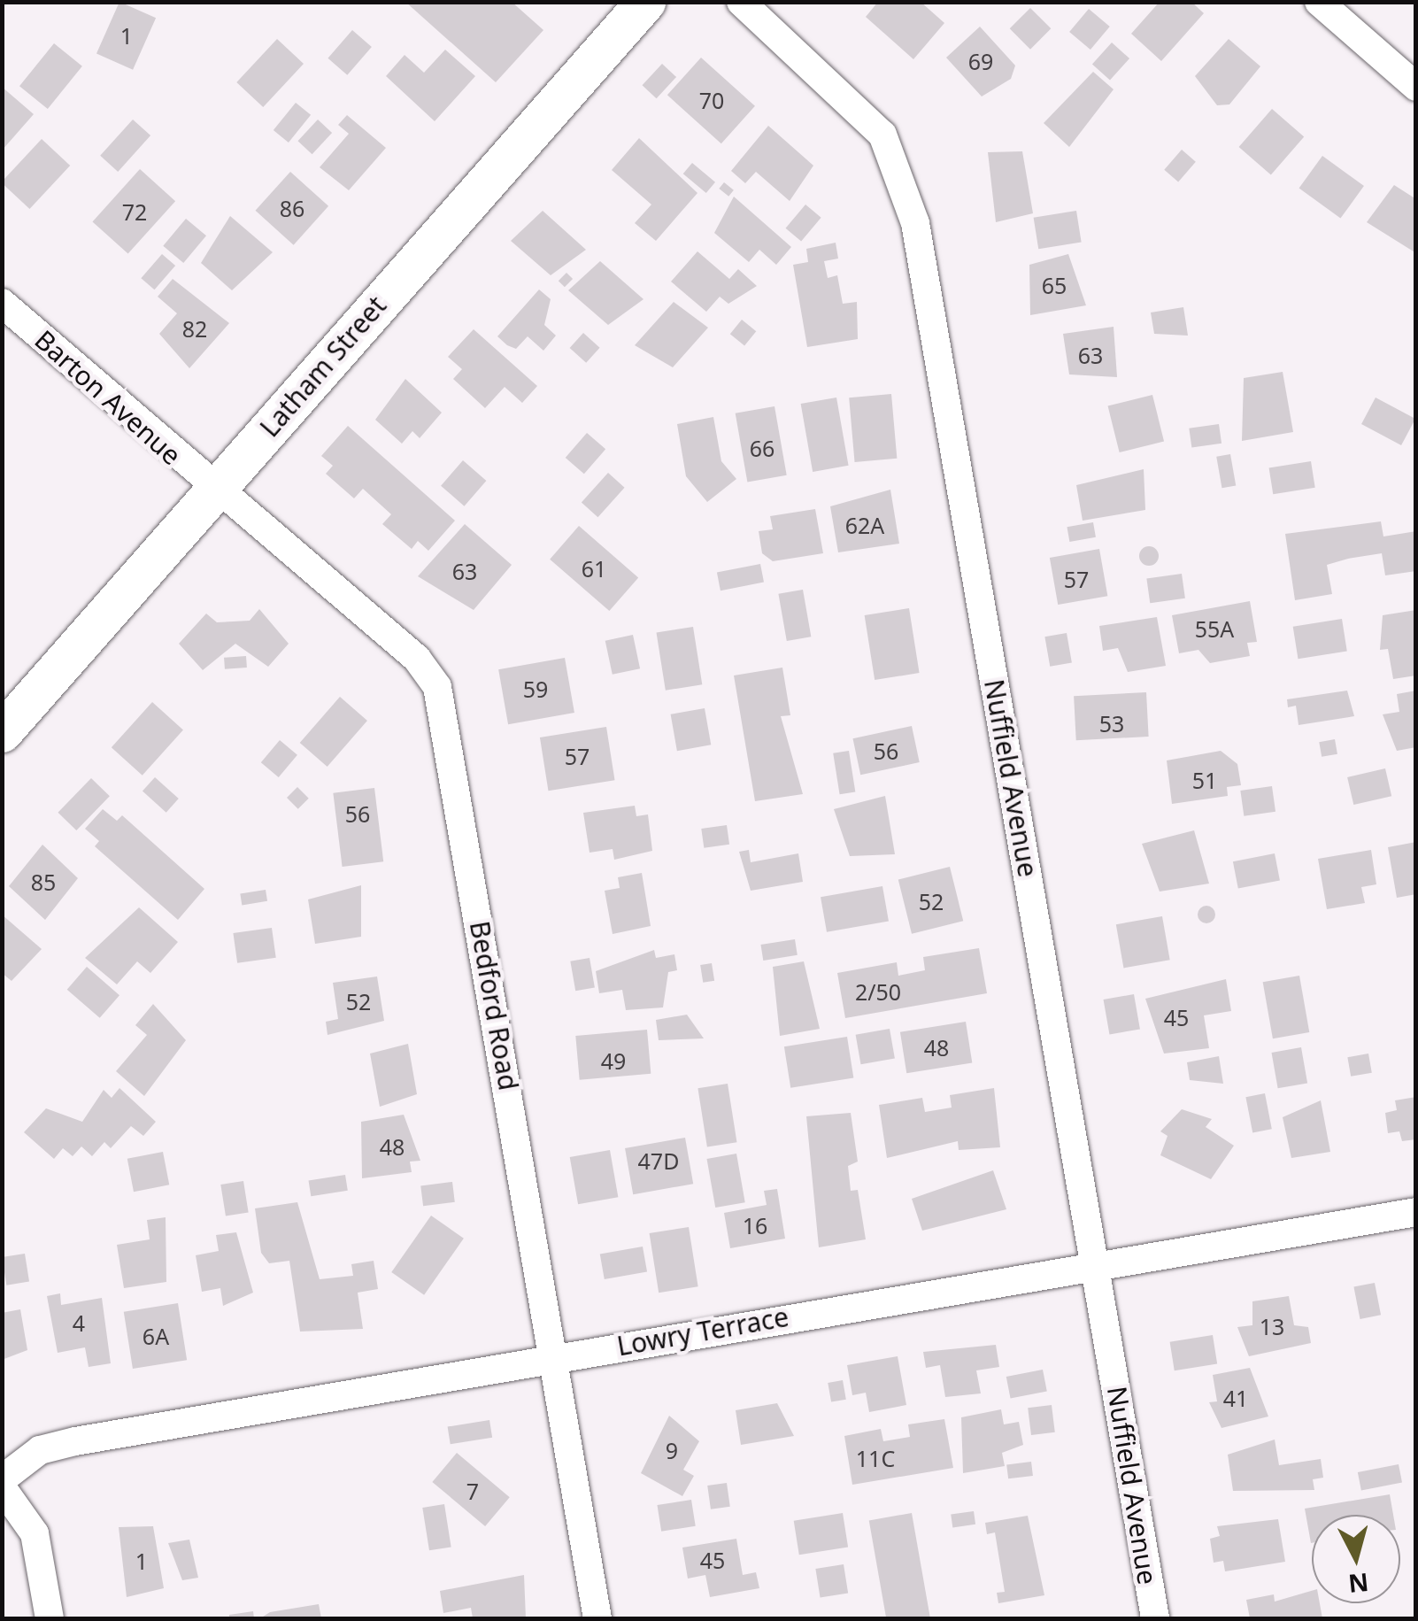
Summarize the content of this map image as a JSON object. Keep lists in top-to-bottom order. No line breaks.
{"streets":{"main road":["Latham Street"],"street":["Barton Avenue","Nuffield Avenue","Bedford Road","Lowry Terrace"]},"crossings":[["Latham Street","Barton Avenue"],["Latham Street","Bedford Road"],["Barton Avenue","Bedford Road"],["Nuffield Avenue","Lowry Terrace"],["Bedford Road","Lowry Terrace"]],"house_numbers":["1","69","70","86","72","65","82","63","66","62A","61","63","57","55A","59","53","56","57","51","56","85","52","2/50","52","45","48","49","48","47D","16","4","13","6A","41","9","11C","7","45","1"],"north":"bottom"}
